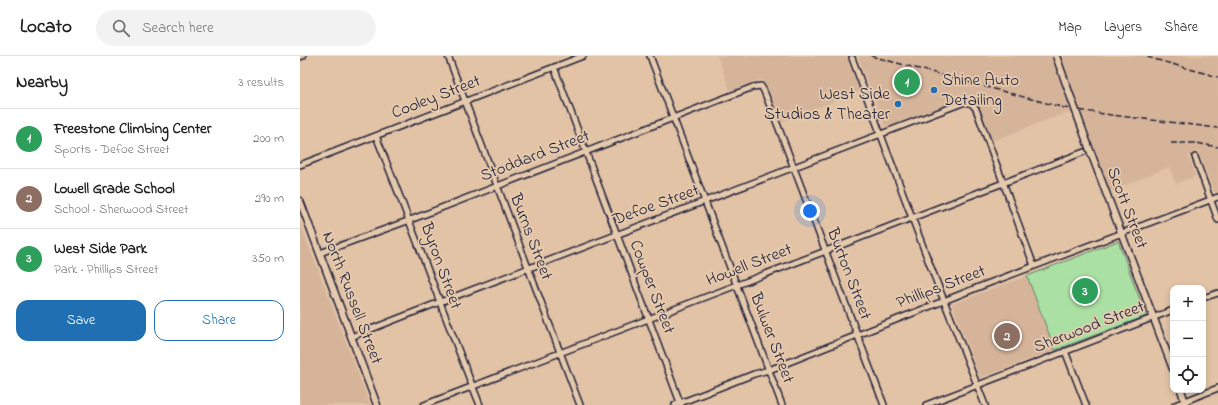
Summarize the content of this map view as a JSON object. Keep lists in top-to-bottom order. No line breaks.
{"streets":{"street":["Cooley Street","Stoddard Street","Defoe Street","Scott Street","Burns Street","Howell Street","Byron Street","Burton Street","Cowper Street","Phillips Street","North Russell Street","Sherwood Street","Bulwer Street"]},"crossings":[["Cooley Street","Burns Street"],["Cooley Street","Byron Street"],["Cooley Street","Cowper Street"],["Stoddard Street","Burns Street"],["Stoddard Street","Byron Street"],["Stoddard Street","Burton Street"],["Stoddard Street","Cowper Street"],["Stoddard Street","North Russell Street"],["Stoddard Street","Bulwer Street"],["Defoe Street","Burns Street"],["Defoe Street","Howell Street"],["Defoe Street","Byron Street"],["Defoe Street","Burton Street"],["Defoe Street","Cowper Street"],["Defoe Street","North Russell Street"],["Defoe Street","Bulwer Street"],["Scott Street","Phillips Street"],["Scott Street","Sherwood Street"],["Burns Street","Howell Street"],["Howell Street","Byron Street"],["Howell Street","Burton Street"],["Howell Street","Cowper Street"],["Howell Street","Bulwer Street"],["Burton Street","Phillips Street"],["Cowper Street","Phillips Street"],["Phillips Street","Bulwer Street"]],"places":["Shine Auto Detailing","West Side Studios & Theater"],"page":{"header":"Locato","search":"Search here","nav":["Map","Layers","Share"],"heading":["Nearby","3 results"],"pins":["1","3","2"],"list":[{"mark":"1","name":"Freestone Climbing Center","note":"Sports · Defoe Street","value":"200 m"},{"mark":"2","name":"Lowell Grade School","note":"School · Sherwood Street","value":"290 m"},{"mark":"3","name":"West Side Park","note":"Park · Phillips Street","value":"350 m"}],"map_buttons":["+","−"],"buttons":["Save","Share"]}}
